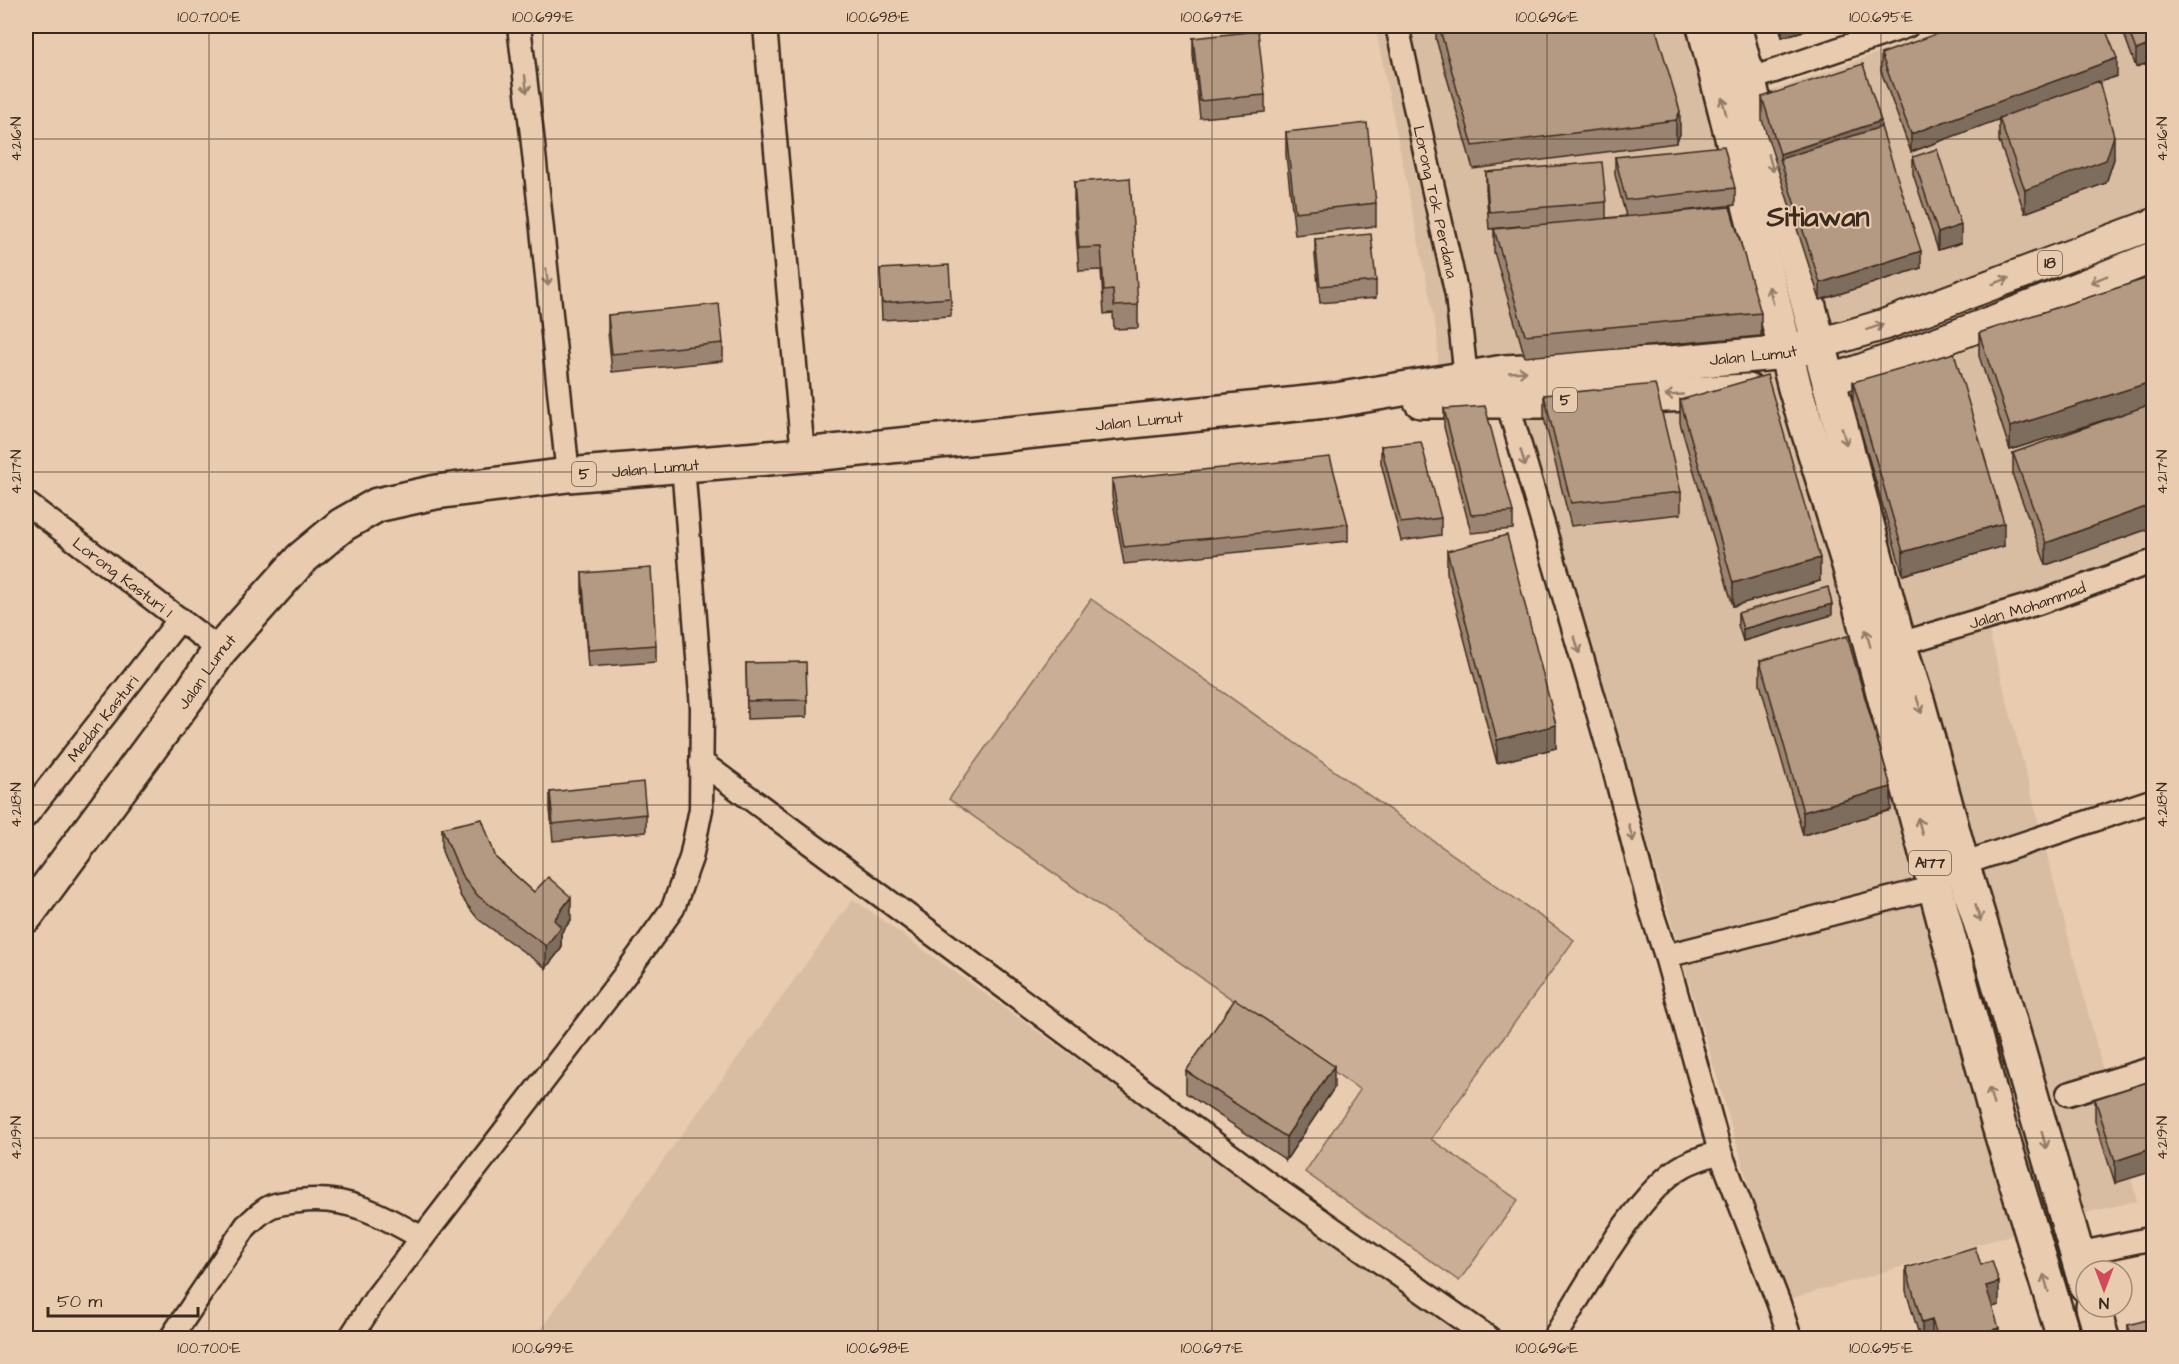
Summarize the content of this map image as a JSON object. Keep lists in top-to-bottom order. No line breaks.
{"streets":{"highway":["Jalan Lumut","5","A177"],"main road":["18"],"street":["Lorong Tok Perdana","Lorong Kasturi 1","Jalan Mohammad","Medan Kasturi"]},"crossings":[["Lorong Tok Perdana","Jalan Lumut"],["Jalan Lumut","Lorong Kasturi 1"],["Jalan Lumut","A177"],["Lorong Kasturi 1","Medan Kasturi"],["Jalan Mohammad","A177"]],"districts":["Sitiawan"],"scale_bar":"50 m","north":"bottom","coordinates":["100.700°E","100.699°E","100.698°E","100.697°E","100.696°E","100.695°E","4.216°N","4.217°N","4.218°N","4.219°N"]}
